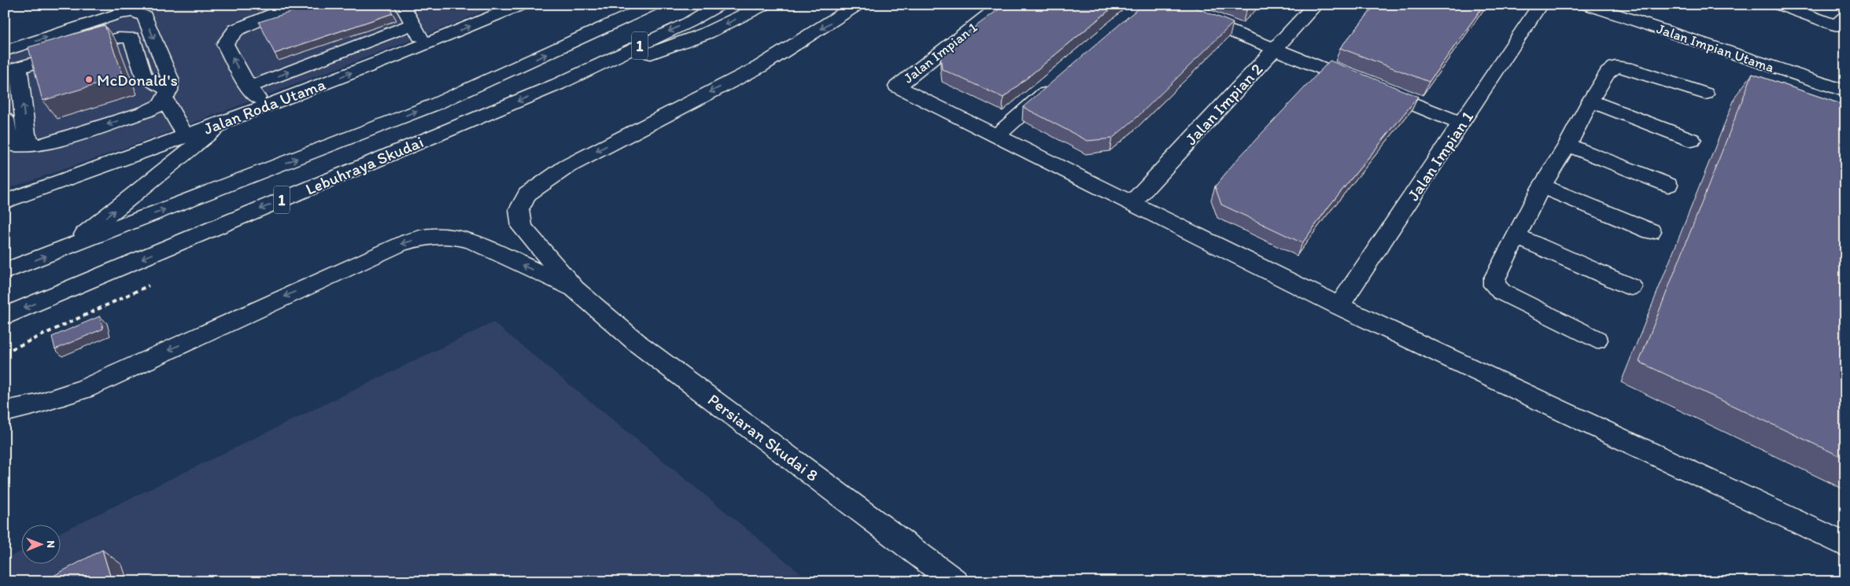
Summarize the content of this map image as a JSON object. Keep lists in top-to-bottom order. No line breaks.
{"streets":{"main road":["1","Jalan Impian Utama","Jalan Impian 1","Jalan Impian 2","Jalan Roda Utama","Lebuhraya Skudai","Persiaran Skudai 8"]},"places":["McDonald's"],"north":"right"}
